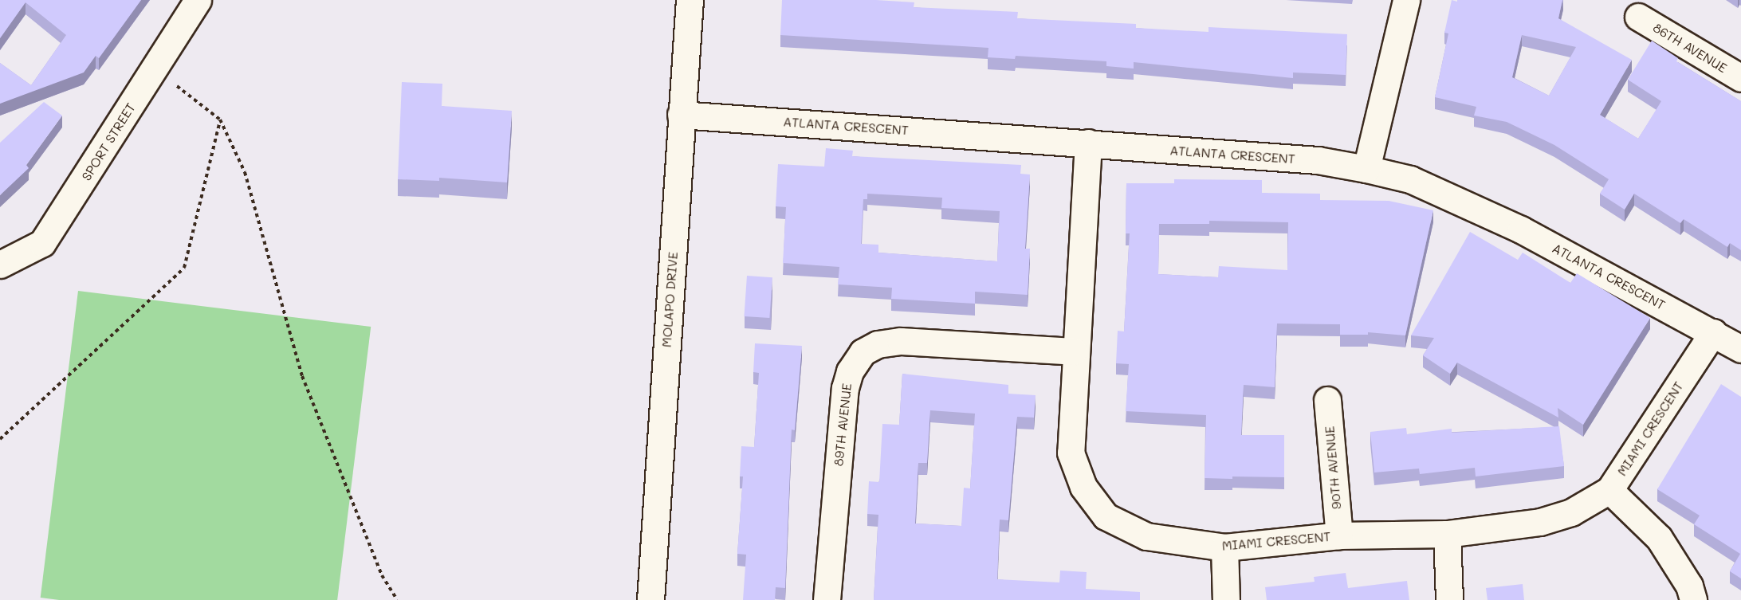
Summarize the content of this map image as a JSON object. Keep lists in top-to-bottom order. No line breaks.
{"streets":{"street":["86TH AVENUE","ATLANTA CRESCENT","SPORT STREET","MOLAPO DRIVE","89TH AVENUE","MIAMI CRESCENT","90TH AVENUE"]},"crossings":[["ATLANTA CRESCENT","MOLAPO DRIVE"],["ATLANTA CRESCENT","MIAMI CRESCENT"],["89TH AVENUE","MIAMI CRESCENT"],["MIAMI CRESCENT","90TH AVENUE"]]}
